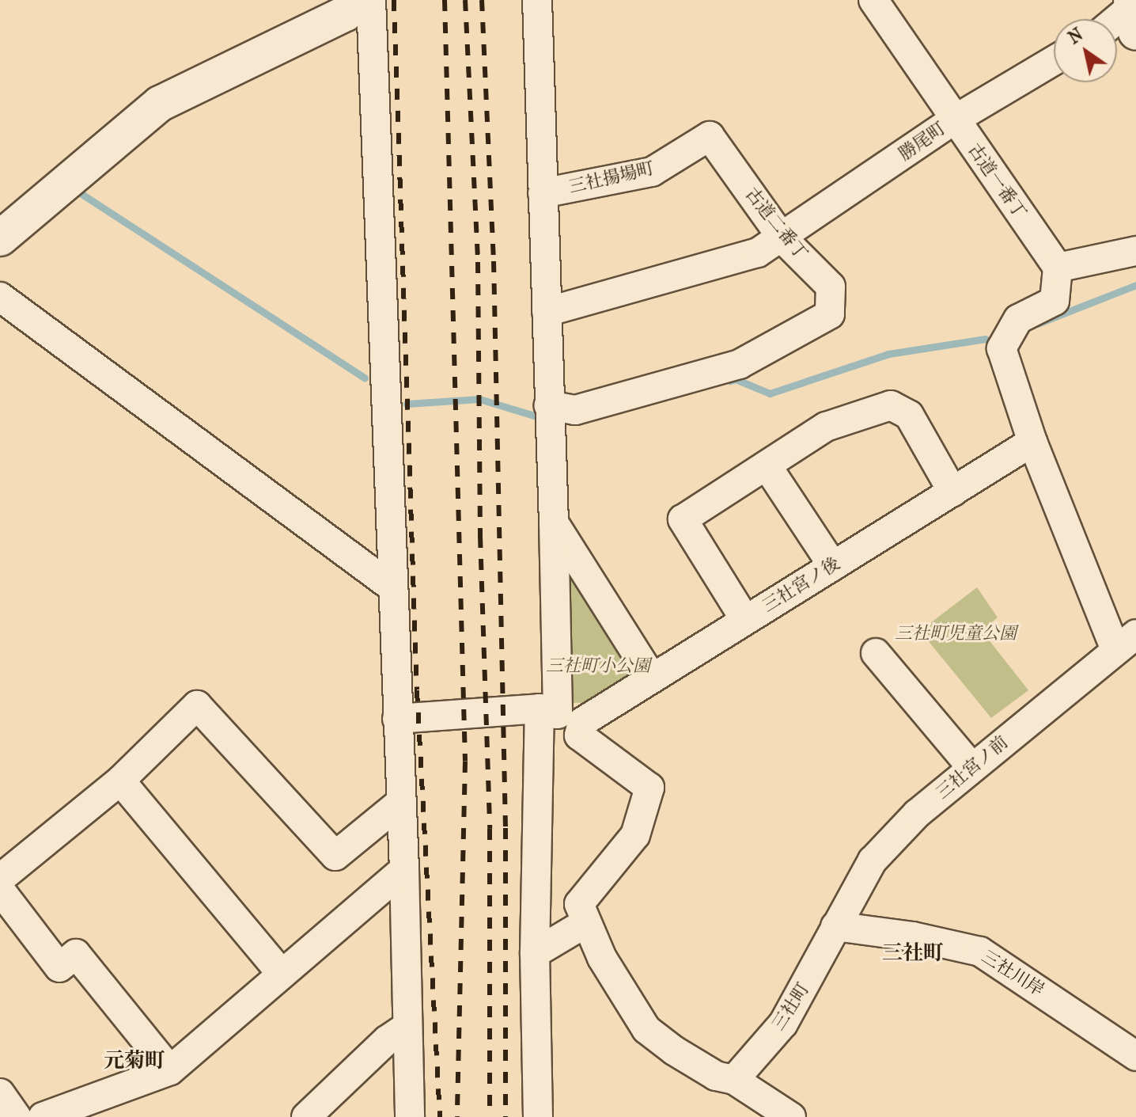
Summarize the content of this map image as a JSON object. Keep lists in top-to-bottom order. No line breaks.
{"streets":{"street":["勝尾町","三社揚場町","古道一番丁","古道二番丁","三社宮ノ後","三社宮ノ前","三社川岸","三社町"]},"crossings":[["勝尾町","古道一番丁"],["勝尾町","古道二番丁"],["三社揚場町","古道二番丁"],["三社宮ノ前","三社川岸"],["三社宮ノ前","三社町"],["三社川岸","三社町"]],"districts":["三社町","元菊町"],"parks":["三社町児童公園","三社町小公園"],"north":"top left"}
